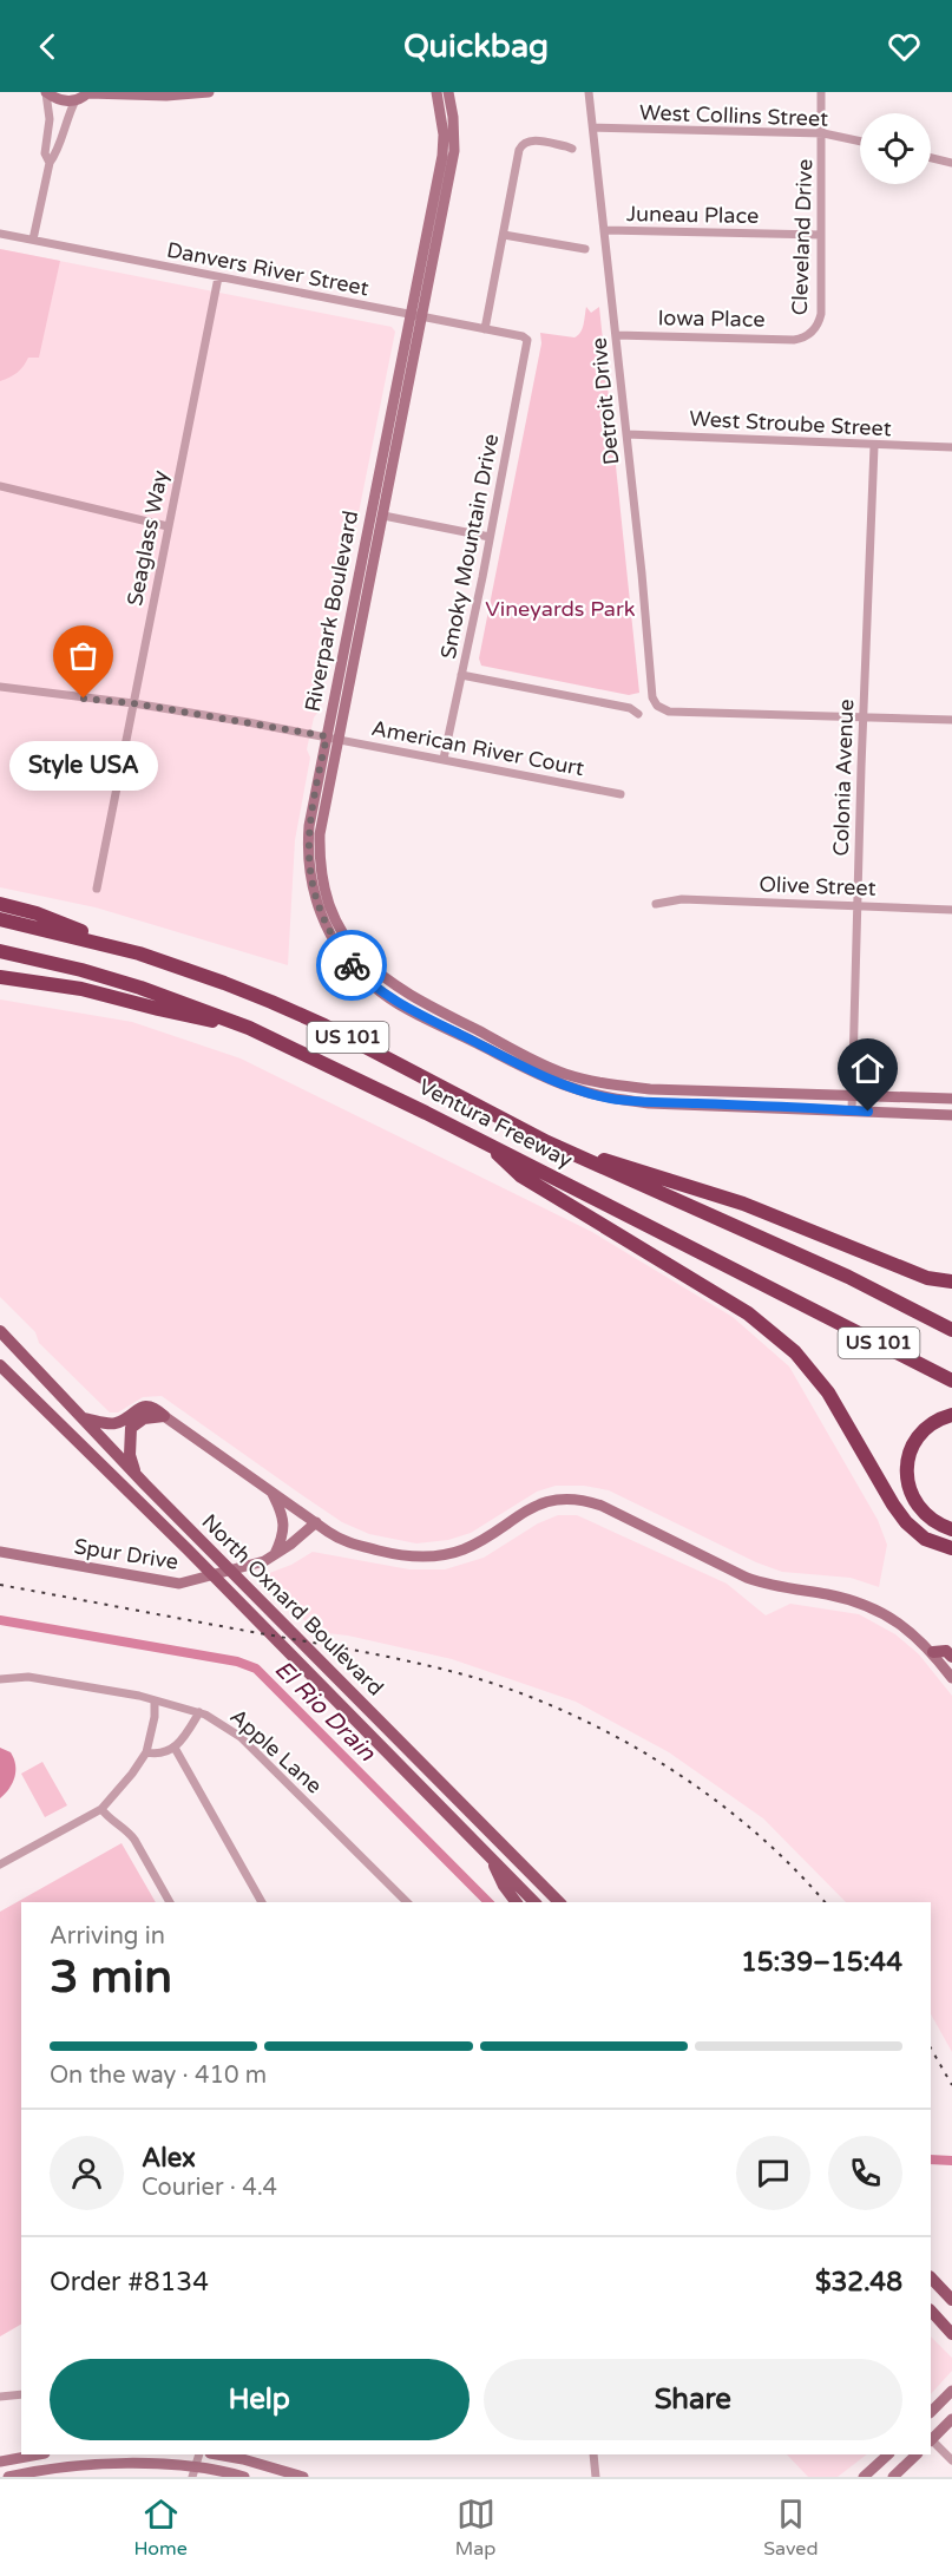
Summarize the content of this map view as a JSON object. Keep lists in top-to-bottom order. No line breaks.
{"streets":{"highway":["US 101","Ventura Freeway"],"main road":["North Oxnard Boulevard"],"street":["West Collins Street","Juneau Place","Cleveland Drive","Danvers River Street","Iowa Place","Detroit Drive","West Stroube Street","Seaglass Way","Smoky Mountain Drive","Riverpark Boulevard","American River Court","Colonia Avenue","Olive Street","Spur Drive","Apple Lane"]},"crossings":[["West Collins Street","Cleveland Drive"],["West Collins Street","Detroit Drive"],["Juneau Place","Cleveland Drive"],["Juneau Place","Detroit Drive"],["Cleveland Drive","Iowa Place"],["Danvers River Street","Seaglass Way"],["Danvers River Street","Smoky Mountain Drive"],["Danvers River Street","Riverpark Boulevard"],["Iowa Place","Detroit Drive"],["Detroit Drive","West Stroube Street"],["Detroit Drive","Colonia Avenue"],["West Stroube Street","Colonia Avenue"],["Seaglass Way","American River Court"],["Smoky Mountain Drive","American River Court"],["Riverpark Boulevard","American River Court"],["Riverpark Boulevard","Colonia Avenue"],["Colonia Avenue","Olive Street"]],"water":["El Rio Drain"],"parks":["Vineyards Park"],"places":["Style USA"],"page":{"header":"Quickbag","bubble":"Style USA","heading":["3 min","Arriving in","15:39–15:44"],"panel":["Alex","Courier · 4.4","Order #8134","$32.48"],"bar":"On the way · 410 m","buttons":["Help","Share"],"tabs":["Home","Map","Saved"]}}
